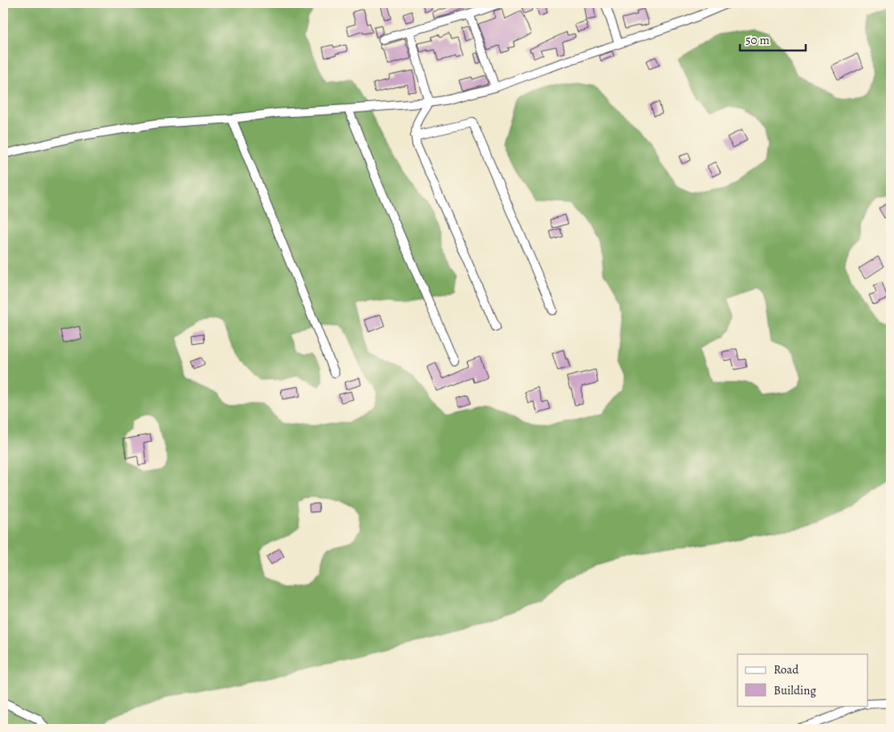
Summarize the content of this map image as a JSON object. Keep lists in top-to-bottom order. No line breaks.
{"legend":["Road","Building"],"scale_bar":"50 m"}
